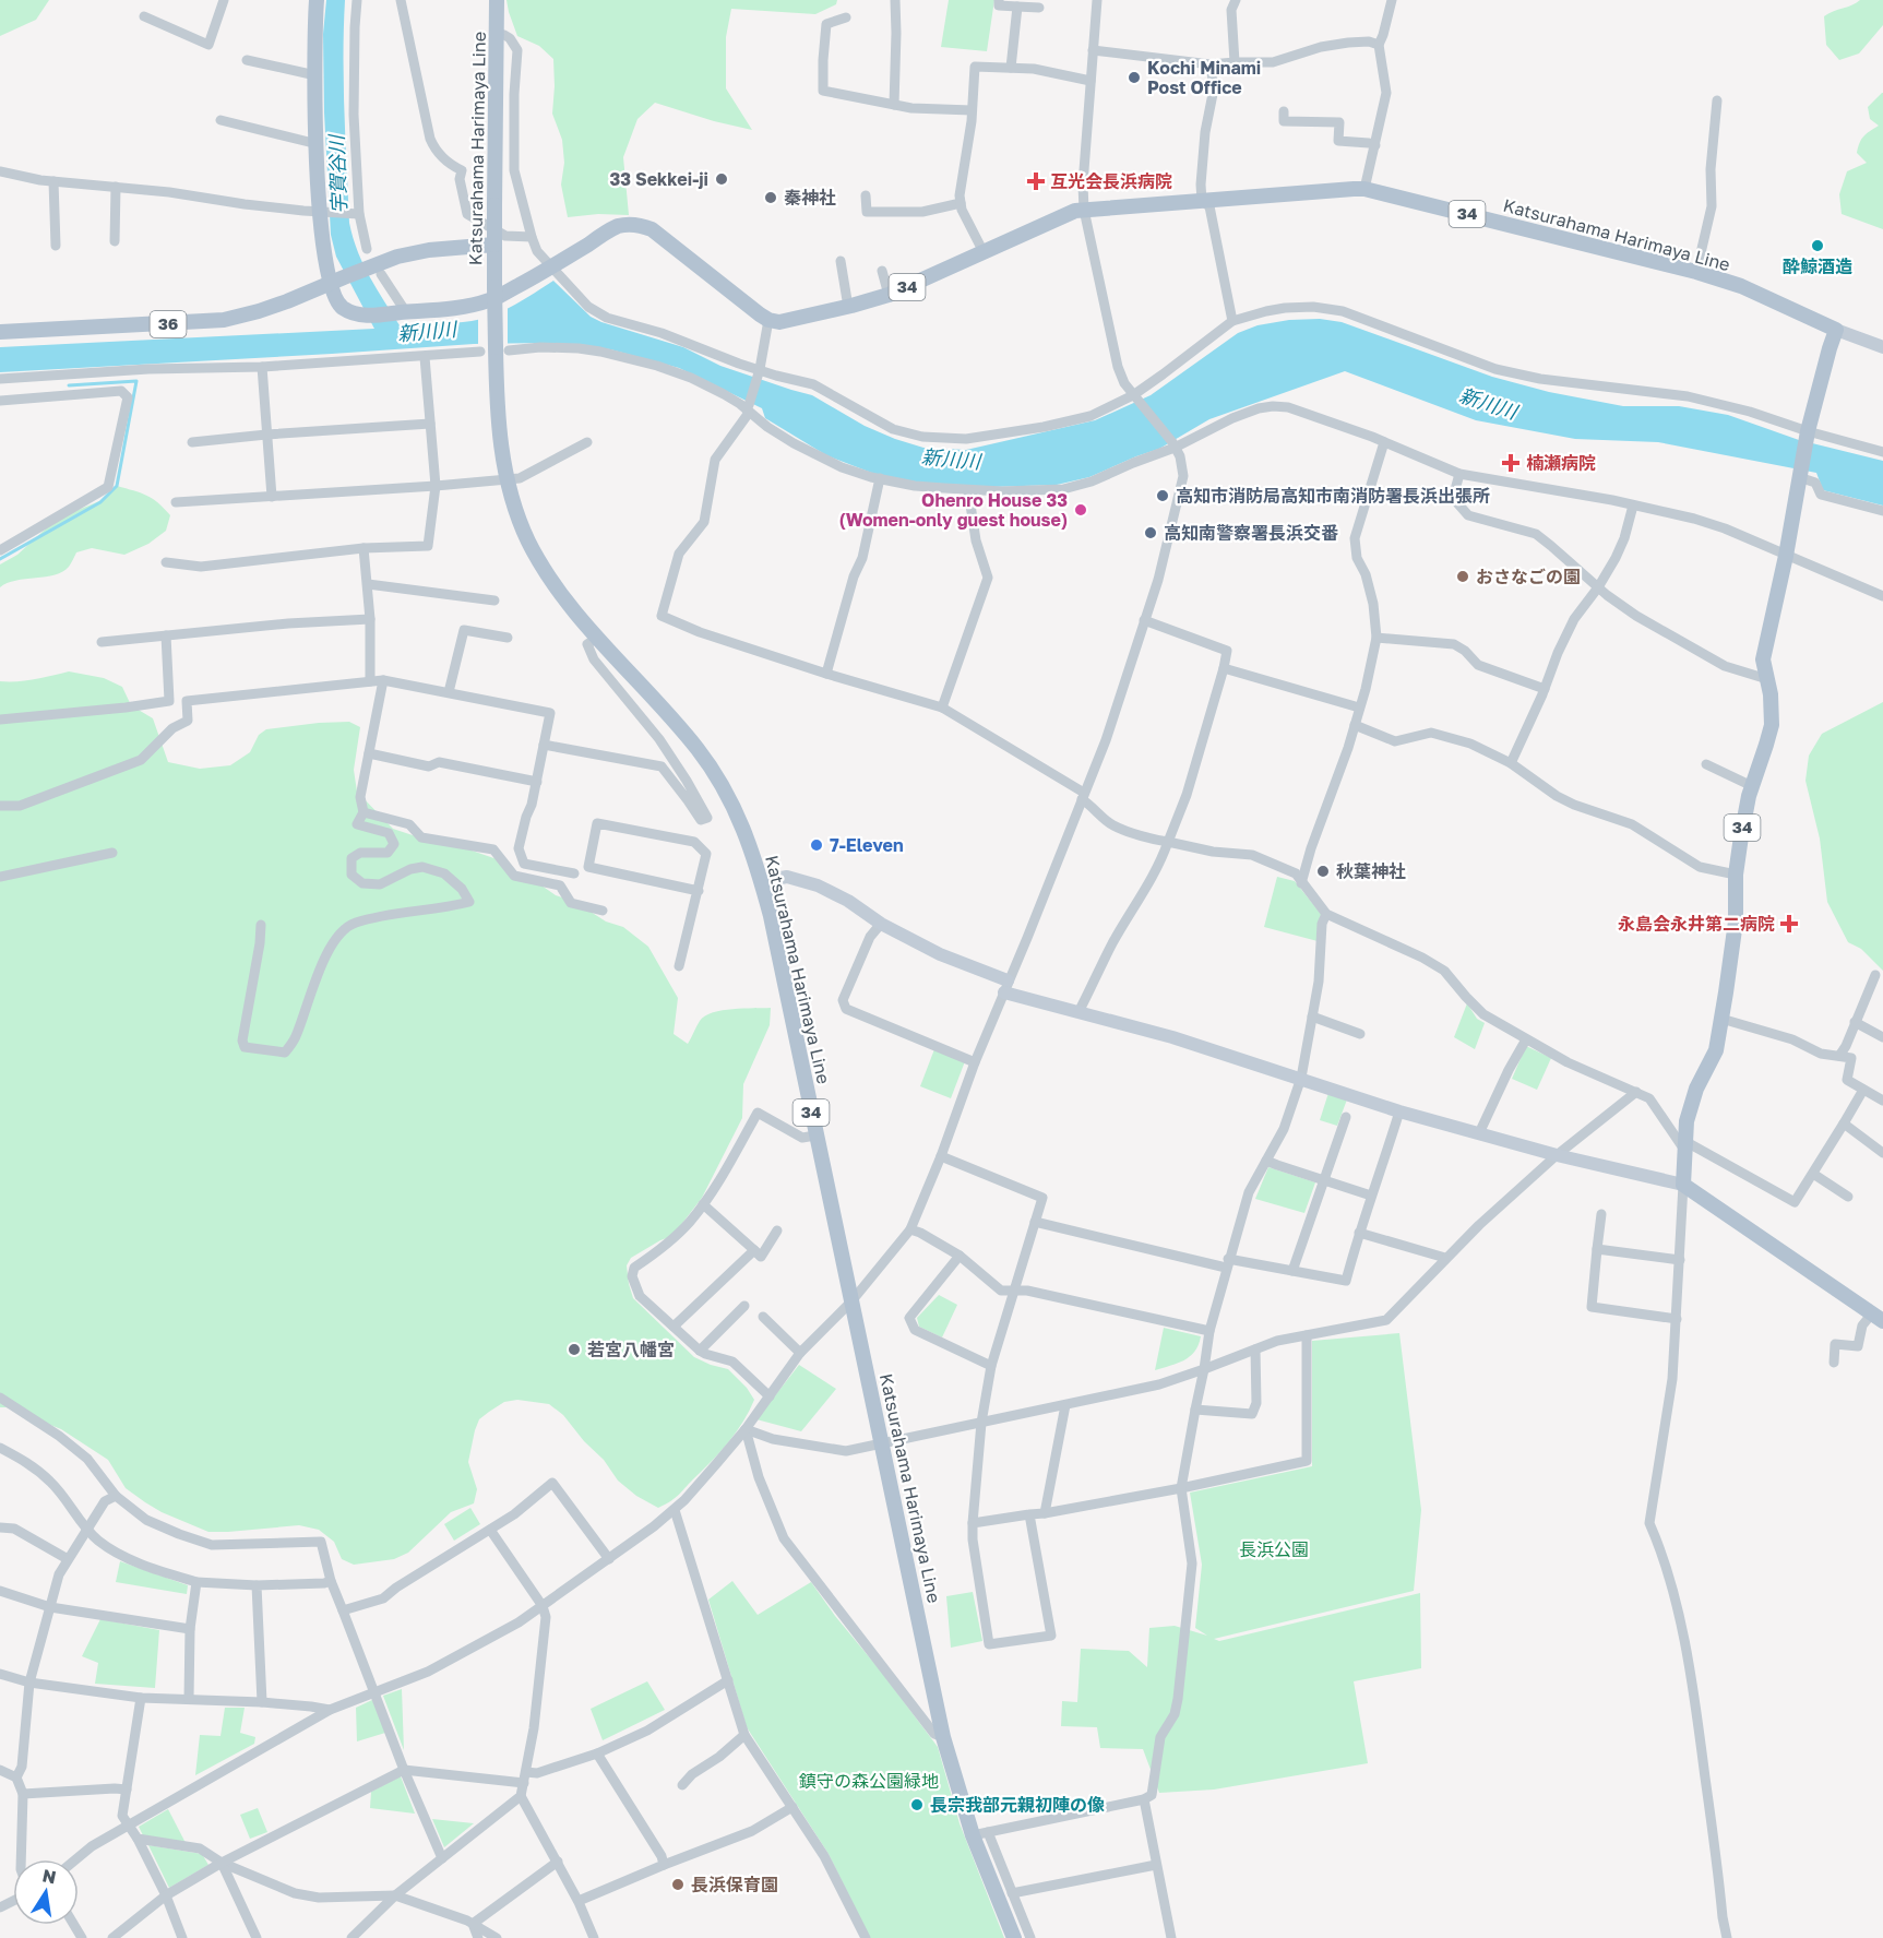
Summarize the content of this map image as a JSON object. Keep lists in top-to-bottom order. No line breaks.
{"streets":{"main road":["Katsurahama Harimaya Line","34","36"]},"crossings":[["Katsurahama Harimaya Line","34"],["Katsurahama Harimaya Line","36"]],"water":["宇賀谷川","新川川"],"parks":["長浜公園","鎮守の森公園緑地"],"places":{"other":["Kochi Minami Post Office","33 Sekkei-ji","秦神社","酔鯨酒造","高知市消防局高知市南消防署長浜出張所","Ohenro House 33 (Women-only guest house)","高知南警察署長浜交番","おさなごの園","7-Eleven","秋葉神社","若宮八幡宮","長宗我部元親初陣の像","長浜保育園"],"health":["互光会長浜病院","楠瀬病院","永島会永井第二病院"]},"north":"top"}
